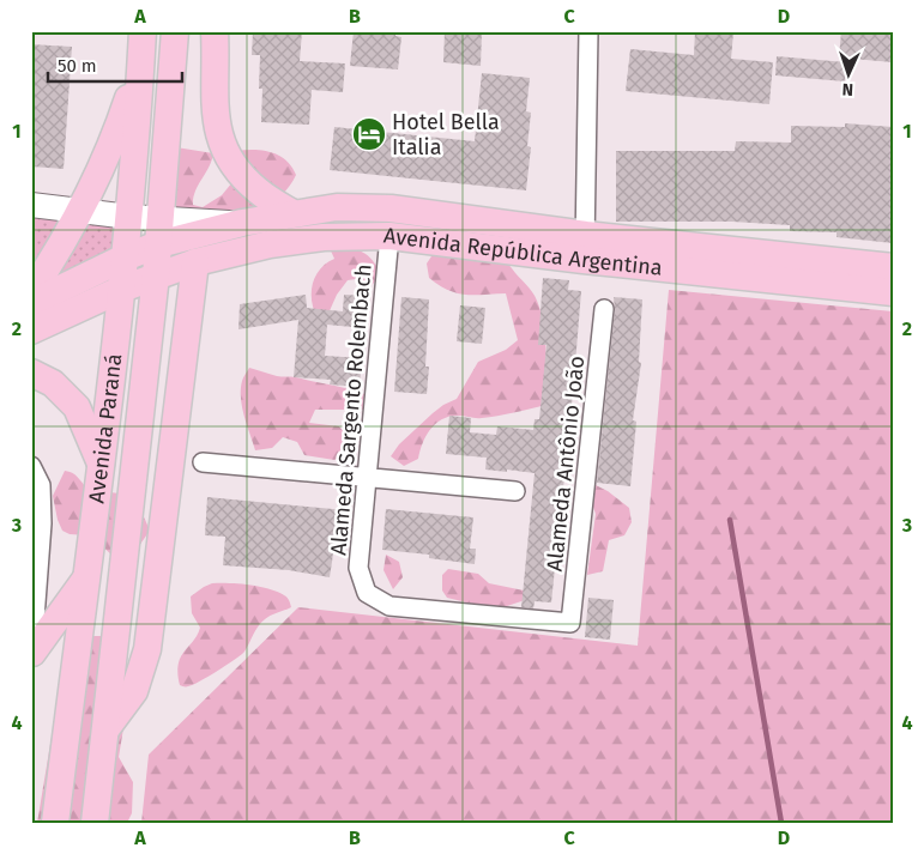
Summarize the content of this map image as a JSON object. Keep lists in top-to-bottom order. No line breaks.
{"streets":{"main road":["Avenida República Argentina","Avenida Paraná"],"street":["Alameda Sargento Rolembach","Alameda Antônio João"]},"crossings":[["Avenida República Argentina","Alameda Sargento Rolembach"],["Avenida República Argentina","Avenida Paraná"],["Alameda Sargento Rolembach","Alameda Antônio João"]],"places":{"hotel":["Hotel Bella Italia"]},"scale_bar":"50 m","north":"bottom","grid":{"columns":["A","B","C","D"],"rows":["1","2","3","4"]}}
